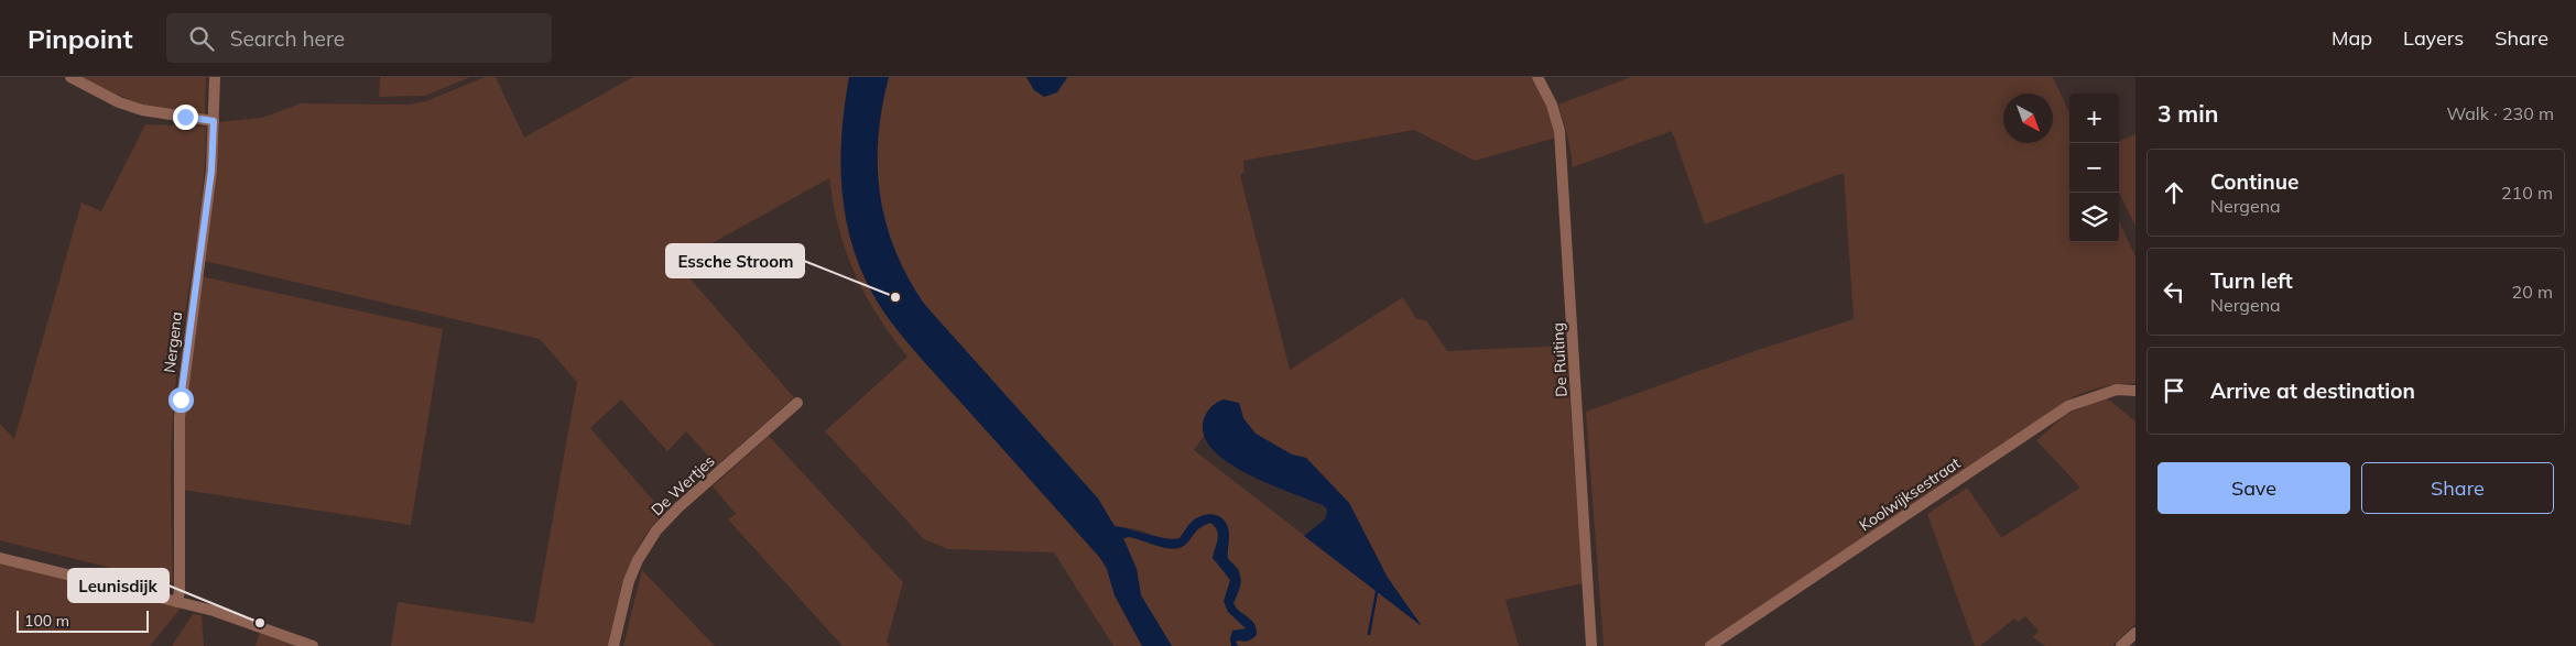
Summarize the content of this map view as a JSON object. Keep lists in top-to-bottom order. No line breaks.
{"streets":{"street":["Nergena","De Ruiting","De Wertjes","Koolwijksestraat"]},"places":["Essche Stroom","Leunisdijk"],"scale_bar":"100 m","north":"bottom right","page":{"header":"Pinpoint","search":"Search here","nav":["Map","Layers","Share"],"heading":["3 min","Walk · 230 m"],"map_buttons":["+","−"],"list":[["Continue","Nergena","210 m"],["Turn left","Nergena","20 m"],"Arrive at destination"],"buttons":["Save","Share"],"scale":"100 m"}}
